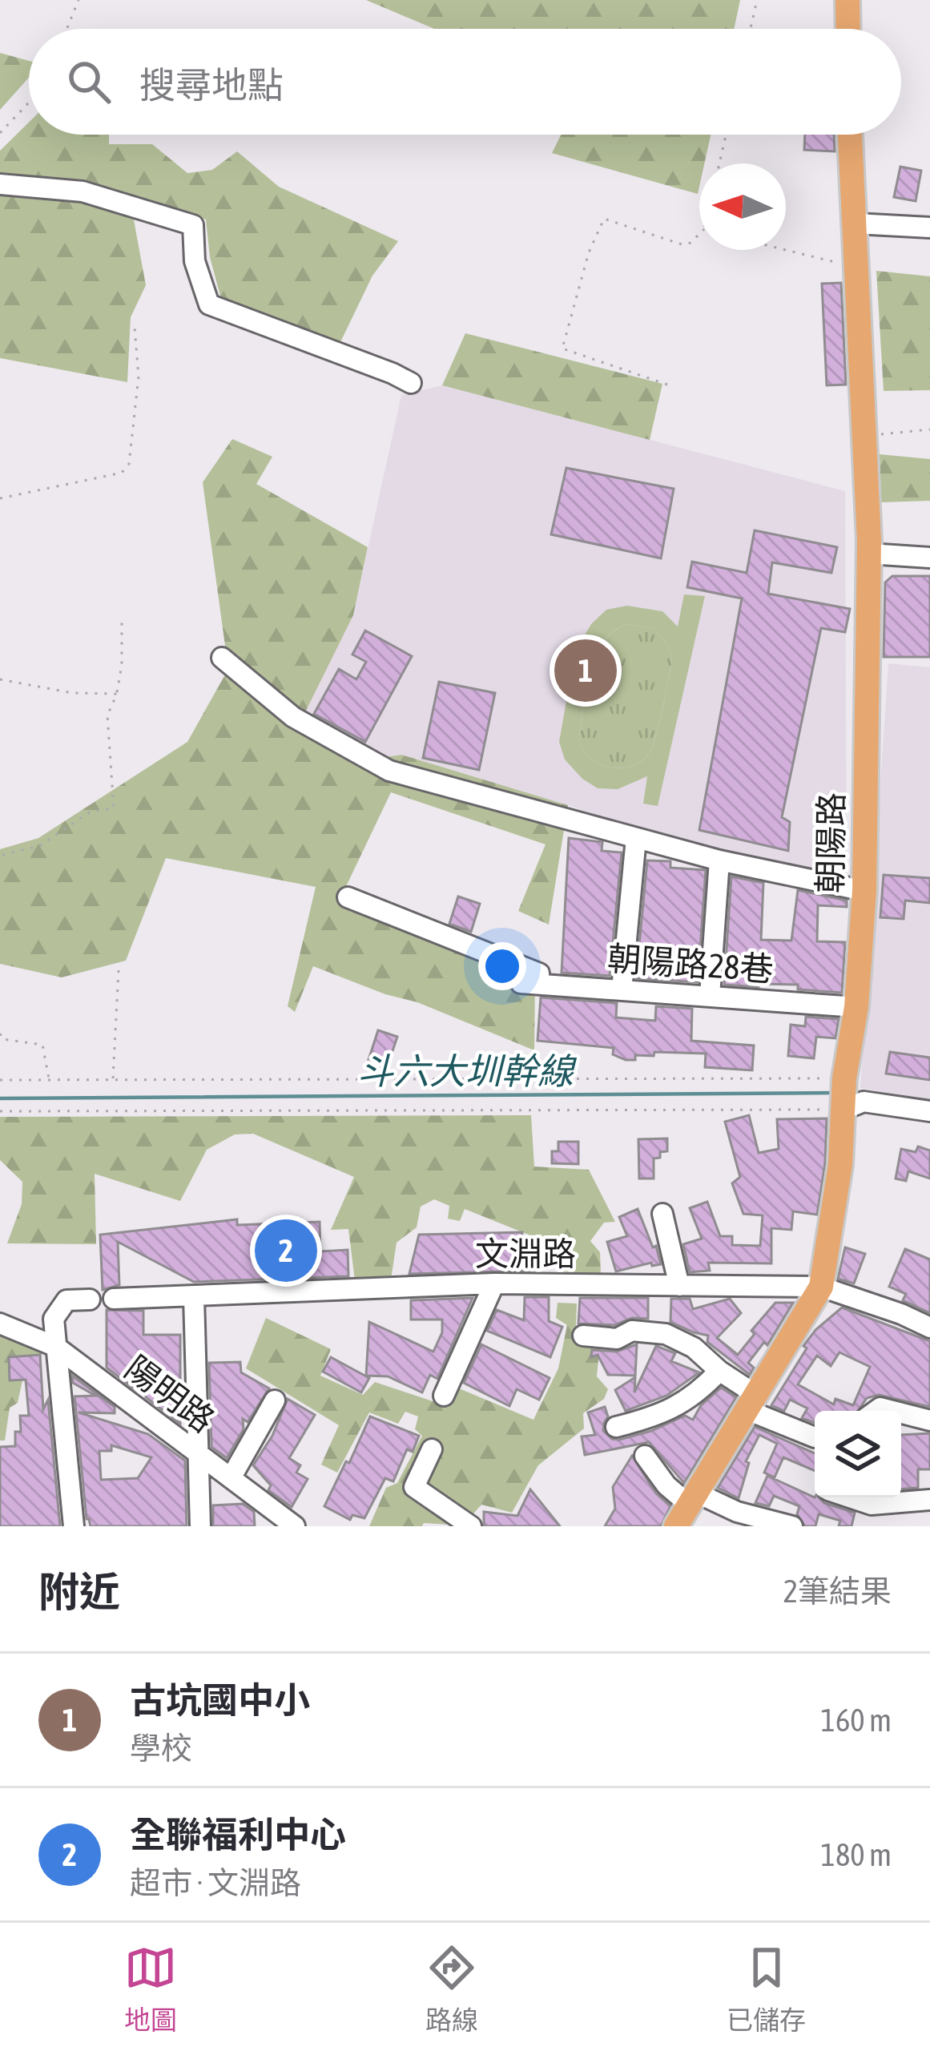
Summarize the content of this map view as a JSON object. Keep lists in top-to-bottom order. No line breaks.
{"streets":{"main road":["朝陽路"],"street":["朝陽路28巷","文淵路","陽明路"]},"crossings":[["朝陽路","朝陽路28巷"],["朝陽路","文淵路"]],"water":["斗六大圳幹線"],"north":"left","page":{"search":"搜尋地點","pins":["1","2"],"heading":["附近","2筆結果"],"list":[{"mark":"1","name":"古坑國中小","note":"學校","value":"160 m"},{"mark":"2","name":"全聯福利中心","note":"超市 · 文淵路","value":"180 m"}],"nav":["地圖","路線","已儲存"]}}
